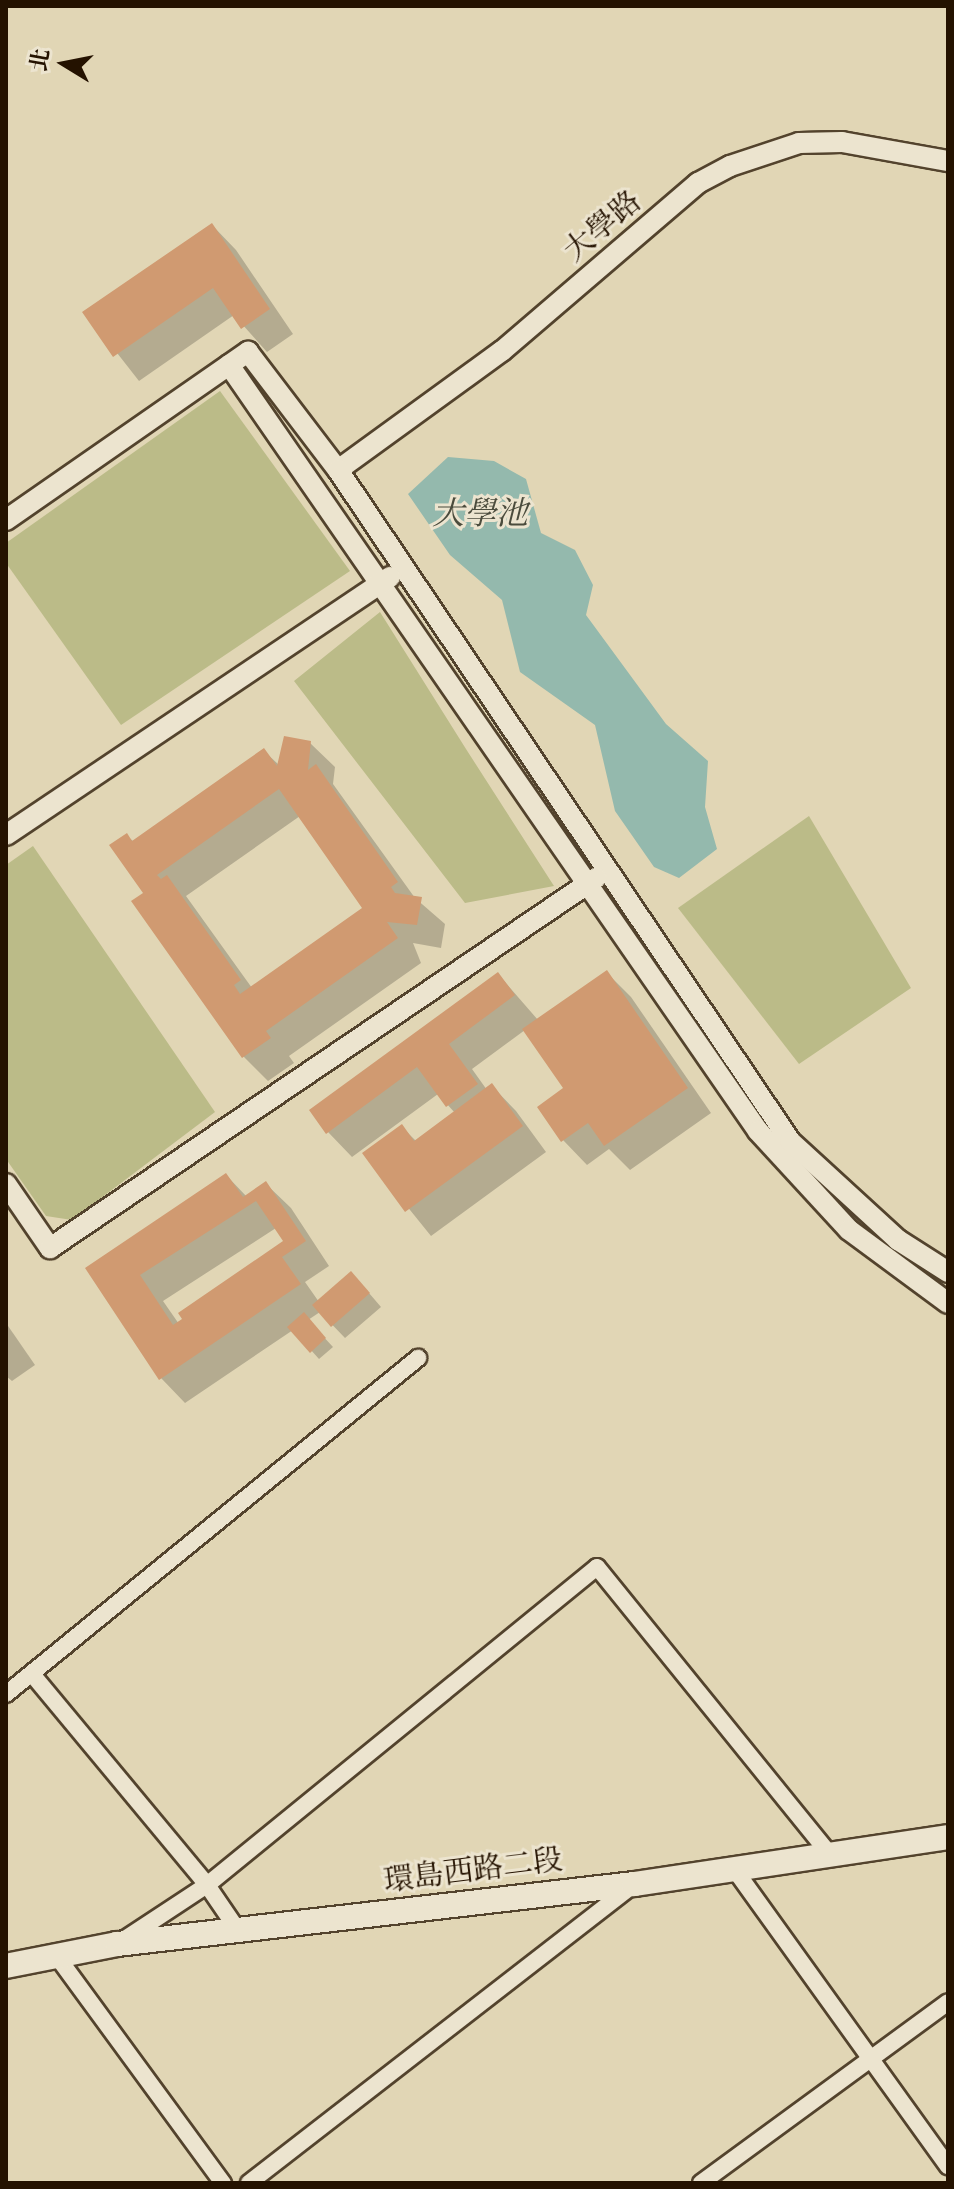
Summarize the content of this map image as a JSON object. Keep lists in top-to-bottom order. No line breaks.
{"streets":{"main road":["環島西路二段"],"street":["大學路"]},"water":["大學池"],"north":"left"}
